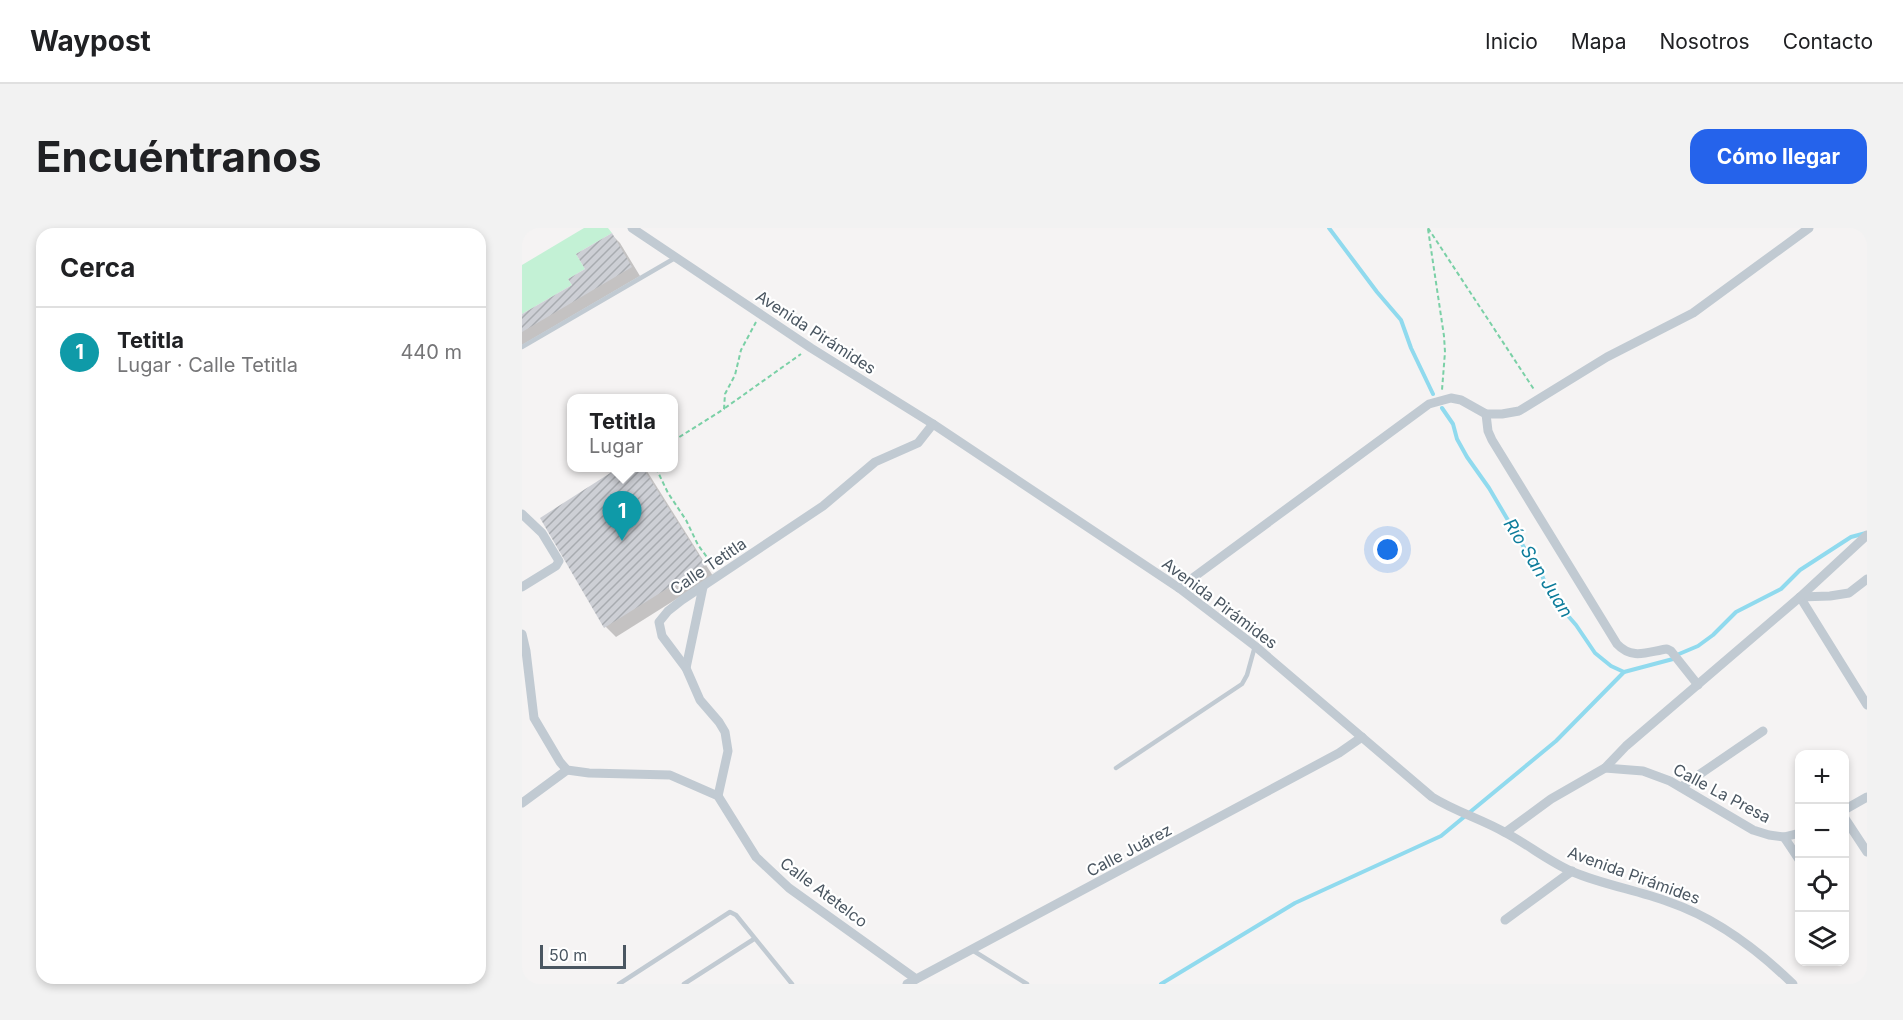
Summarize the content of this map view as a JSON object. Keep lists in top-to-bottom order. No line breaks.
{"streets":{"street":["Avenida Pirámides","Calle Tetitla","Calle La Presa","Calle Juárez","Calle Atetelco"]},"crossings":[["Avenida Pirámides","Calle Tetitla"],["Avenida Pirámides","Calle Juárez"],["Calle Tetitla","Calle Atetelco"],["Calle Juárez","Calle Atetelco"]],"water":["Río San Juan"],"scale_bar":"50 m","page":{"header":"Waypost","nav":["Inicio","Mapa","Nosotros","Contacto"],"buttons":"Cómo llegar","title":"Encuéntranos","heading":"Cerca","list":[{"mark":"1","name":"Tetitla","note":"Lugar · Calle Tetitla","value":"440 m"}],"popup":["Tetitla","Lugar"],"pins":"1","map_buttons":["+","−"],"scale":"50 m"}}
